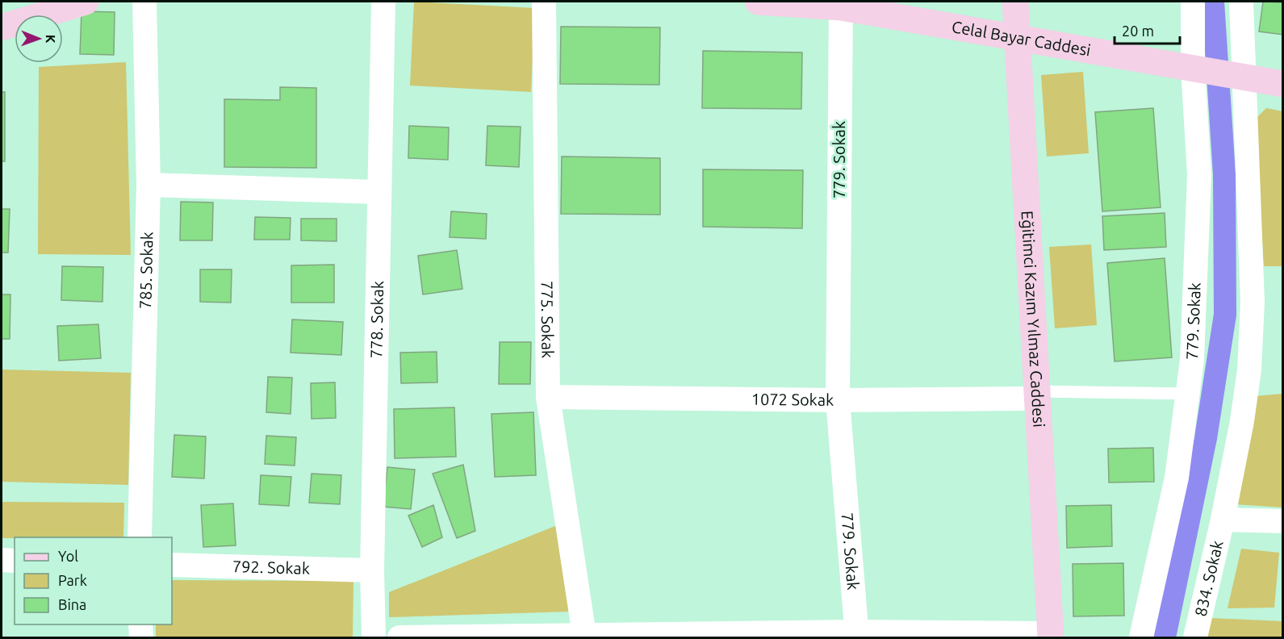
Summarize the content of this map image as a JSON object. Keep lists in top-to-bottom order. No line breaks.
{"streets":{"street":["Celal Bayar Caddesi","779. Sokak","785. Sokak","778. Sokak","775. Sokak","Eğitimci Kazım Yılmaz Caddesi","1072 Sokak","792. Sokak","834. Sokak"]},"crossings":[["Celal Bayar Caddesi","779. Sokak"],["Celal Bayar Caddesi","Eğitimci Kazım Yılmaz Caddesi"],["Celal Bayar Caddesi","834. Sokak"],["779. Sokak","1072 Sokak"],["778. Sokak","792. Sokak"],["775. Sokak","1072 Sokak"],["Eğitimci Kazım Yılmaz Caddesi","1072 Sokak"]],"legend":["Yol","Park","Bina"],"scale_bar":"20 m","north":"right"}
